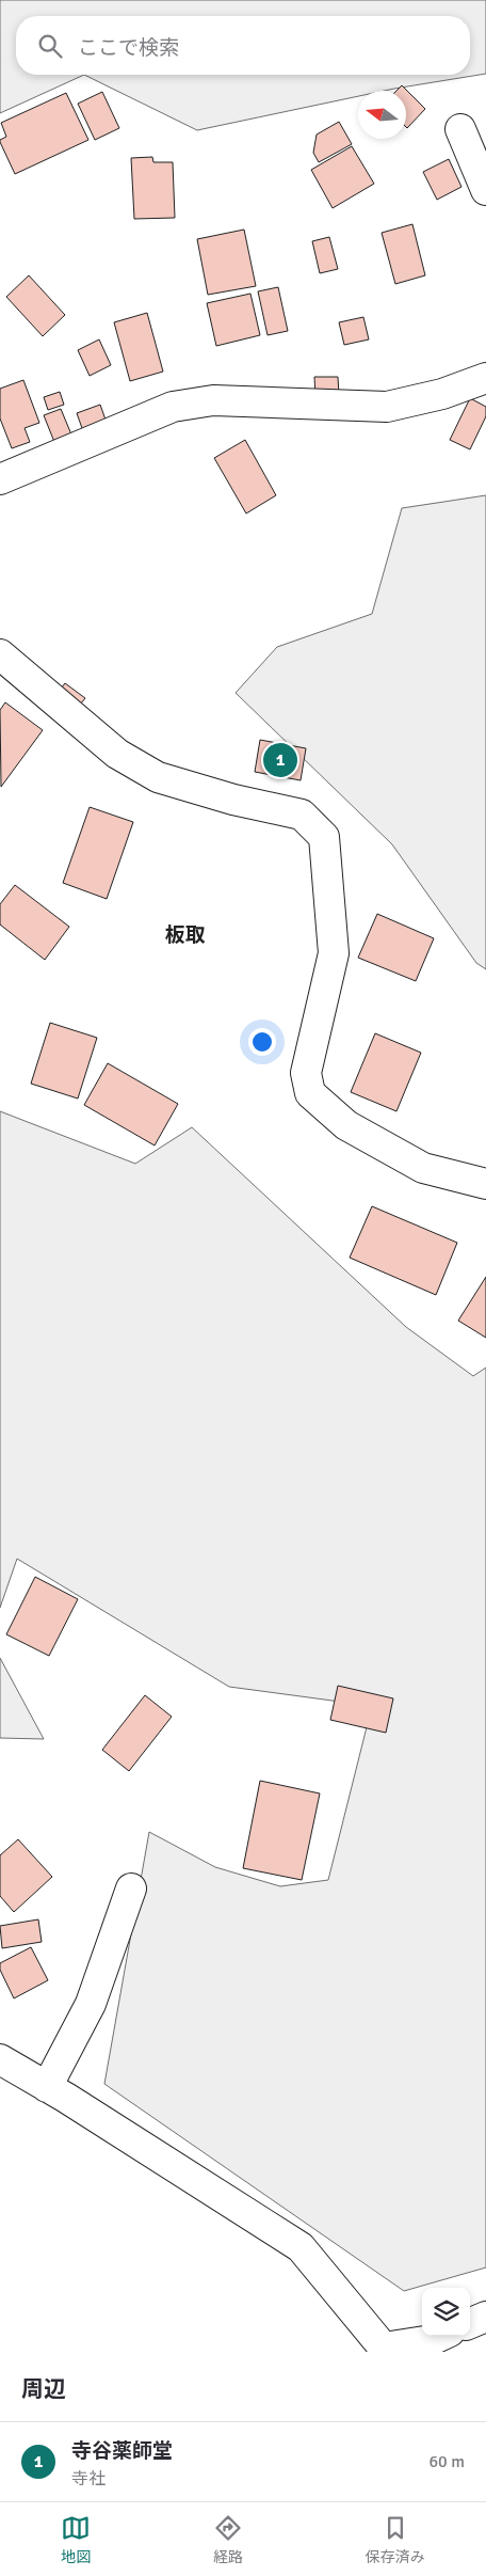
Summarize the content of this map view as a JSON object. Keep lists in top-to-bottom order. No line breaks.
{"districts":["板取"],"north":"left","page":{"search":"ここで検索","pins":"1","heading":"周辺","list":[{"mark":"1","name":"寺谷薬師堂","note":"寺社","value":"60 m"}],"nav":["地図","経路","保存済み"]}}
